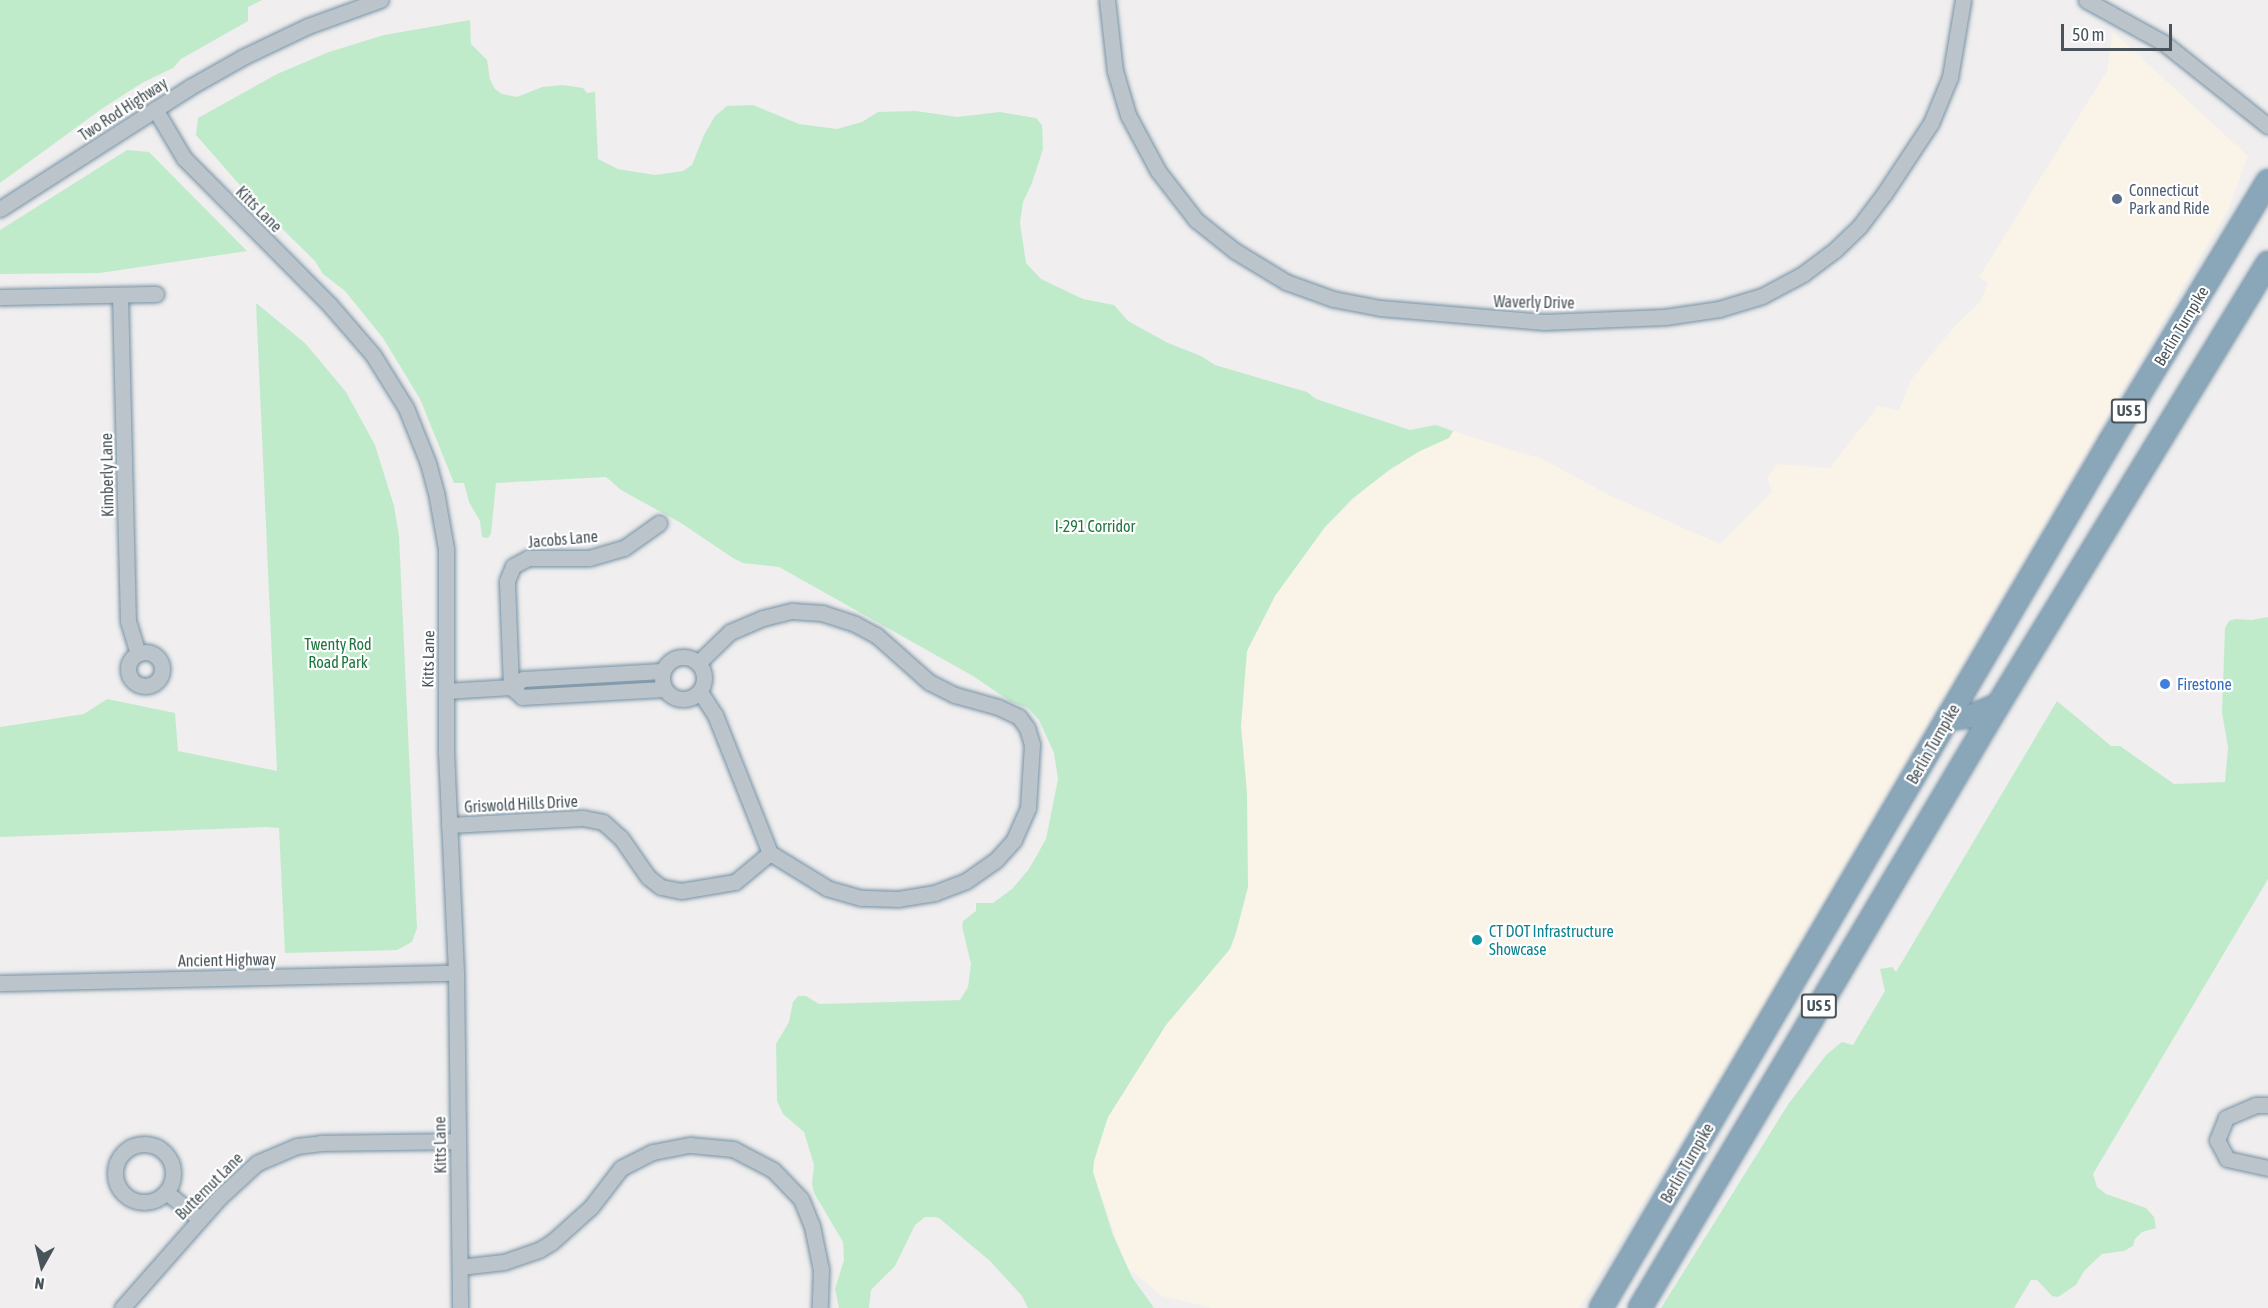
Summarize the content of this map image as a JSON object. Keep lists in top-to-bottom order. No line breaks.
{"streets":{"highway":["Berlin Turnpike","US 5"],"street":["Two Rod Highway","Kitts Lane","Waverly Drive","Kimberly Lane","Jacobs Lane","Griswold Hills Drive","Ancient Highway","Butternut Lane"]},"crossings":[["Two Rod Highway","Kitts Lane"],["Kitts Lane","Griswold Hills Drive"],["Kitts Lane","Ancient Highway"],["Kitts Lane","Butternut Lane"]],"parks":["I-291 Corridor","Twenty Rod Road Park"],"places":["Connecticut Park and Ride","Firestone","CT DOT Infrastructure Showcase"],"scale_bar":"50 m","north":"bottom"}
